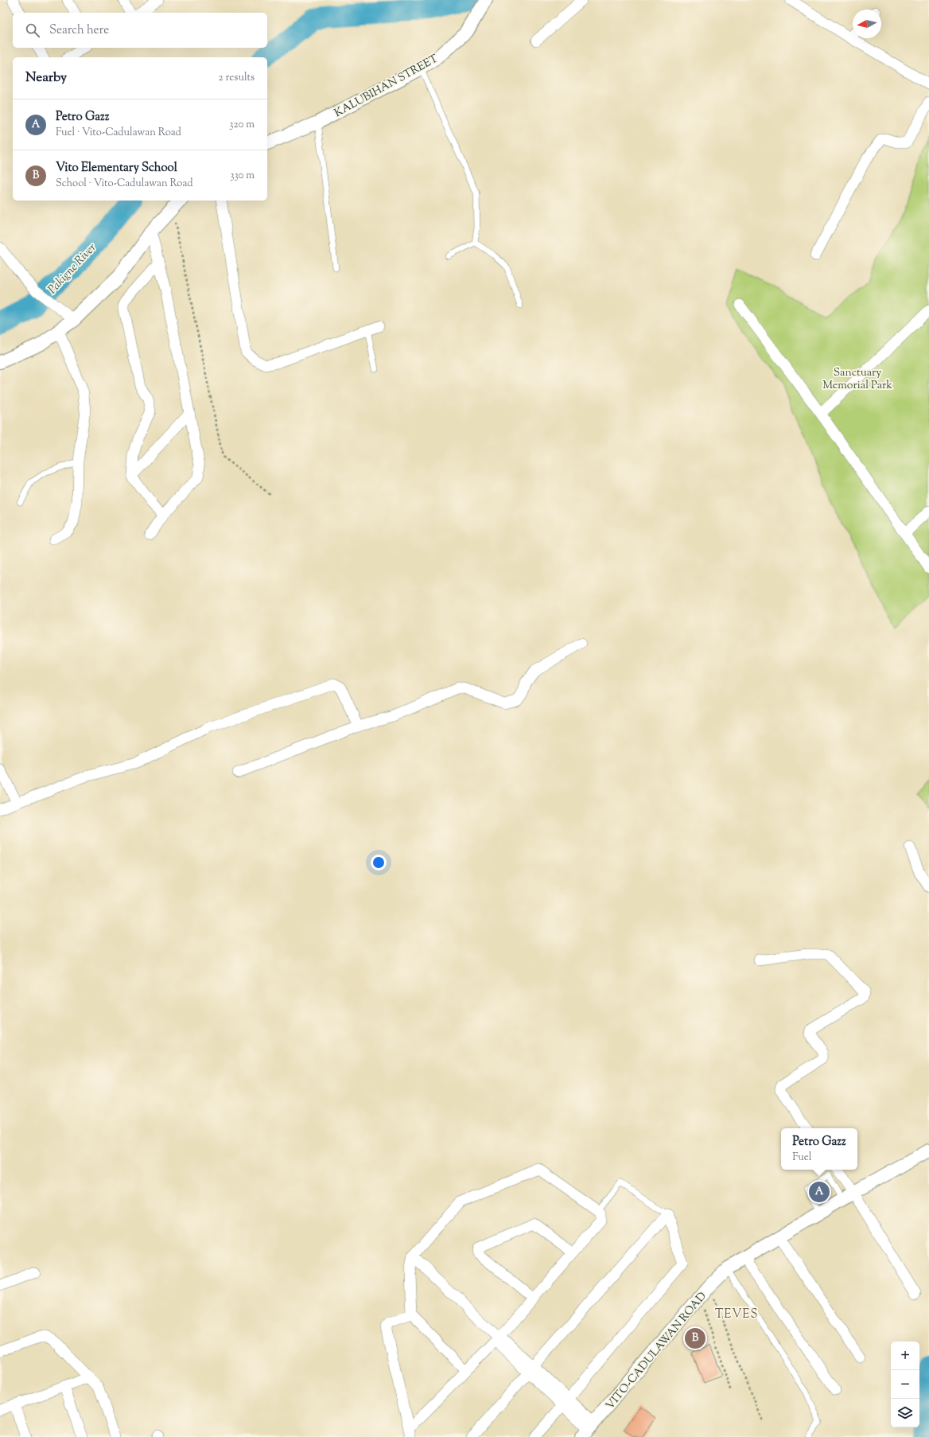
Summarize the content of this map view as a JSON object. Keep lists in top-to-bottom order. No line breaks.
{"streets":{"street":["KALUBIHAN STREET","VITO-CADULAWAN ROAD"]},"districts":["TEVES"],"water":["Pakigne River"],"parks":["Sanctuary Memorial Park"],"north":"left","page":{"search":"Search here","heading":["Nearby","2 results"],"list":[{"mark":"A","name":"Petro Gazz","note":"Fuel · Vito-Cadulawan Road","value":"320 m"},{"mark":"B","name":"Vito Elementary School","note":"School · Vito-Cadulawan Road","value":"330 m"}],"popup":["Petro Gazz","Fuel"],"pins":["A","B"],"map_buttons":["+","−"]}}
